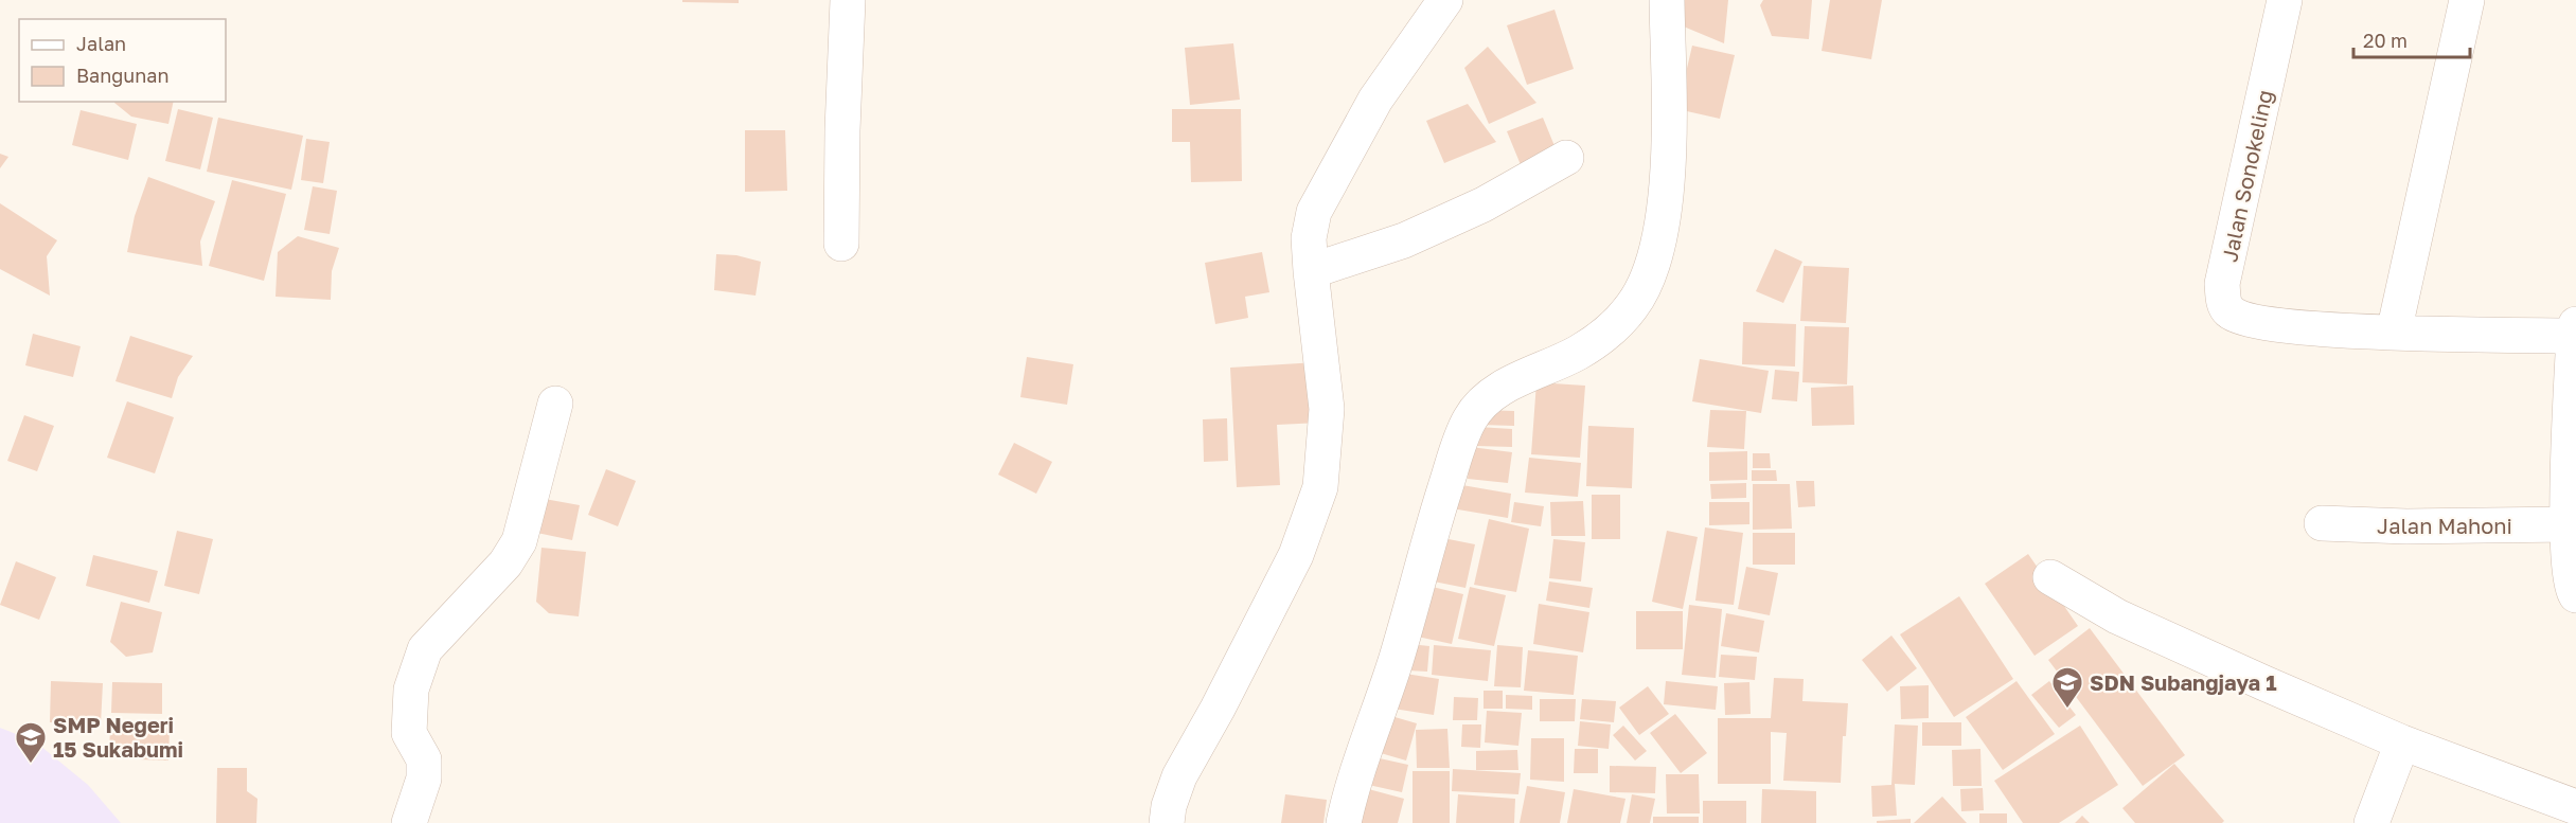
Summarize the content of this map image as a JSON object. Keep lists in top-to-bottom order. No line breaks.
{"streets":{"street":["Jalan Sonokeling","Jalan Mahoni"]},"places":{"school or university":["SDN Subangjaya 1","SMP Negeri 15 Sukabumi"]},"legend":["Jalan","Bangunan"],"scale_bar":"20 m"}
